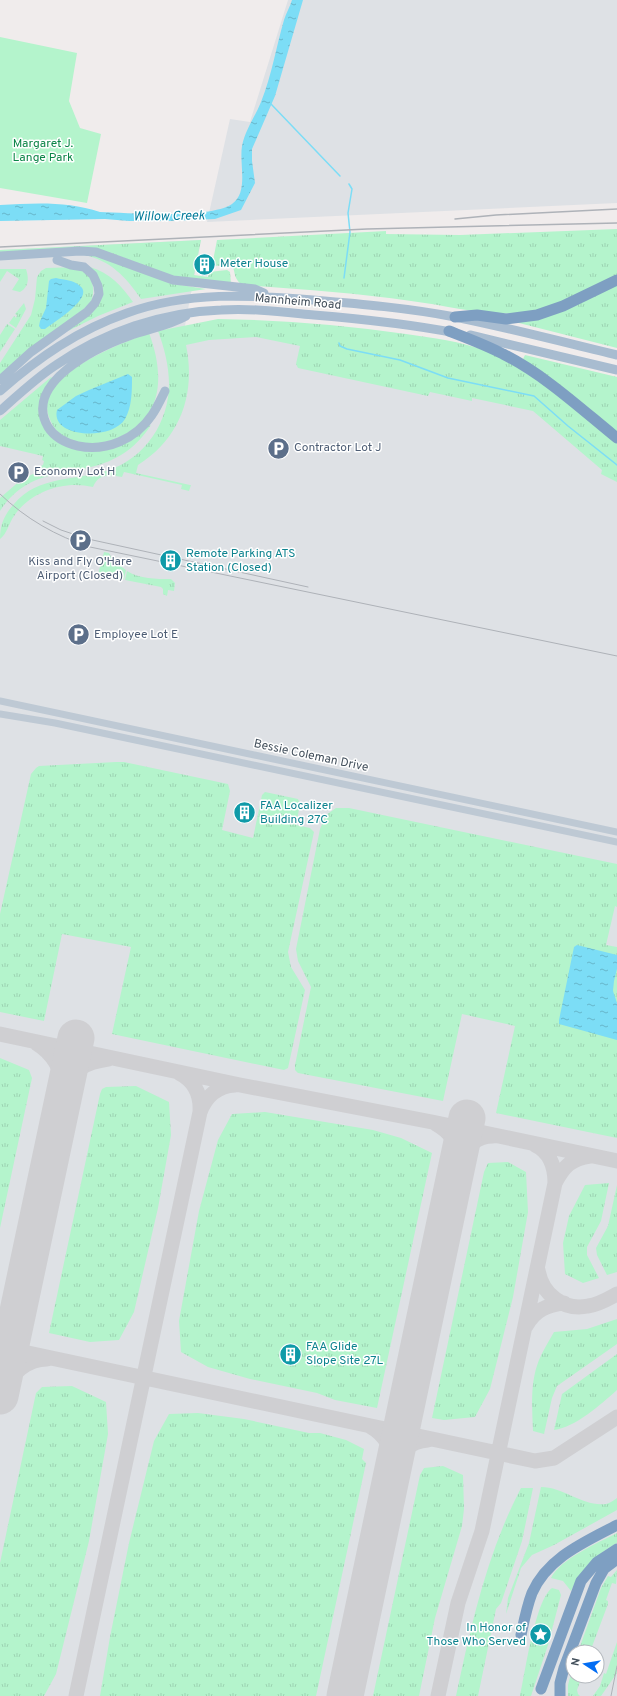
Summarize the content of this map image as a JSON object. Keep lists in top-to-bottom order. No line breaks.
{"streets":{"main road":["Mannheim Road"],"street":["Bessie Coleman Drive"]},"water":["Willow Creek"],"parks":["Margaret J. Lange Park"],"places":{"building":["Meter House","Remote Parking ATS Station (Closed)","FAA Localizer Building 27C","FAA Glide Slope Site 27L"],"parking":["Contractor Lot J","Economy Lot H","Kiss and Fly O'Hare Airport (Closed)","Employee Lot E"],"place":["In Honor of Those Who Served"]},"north":"left"}
